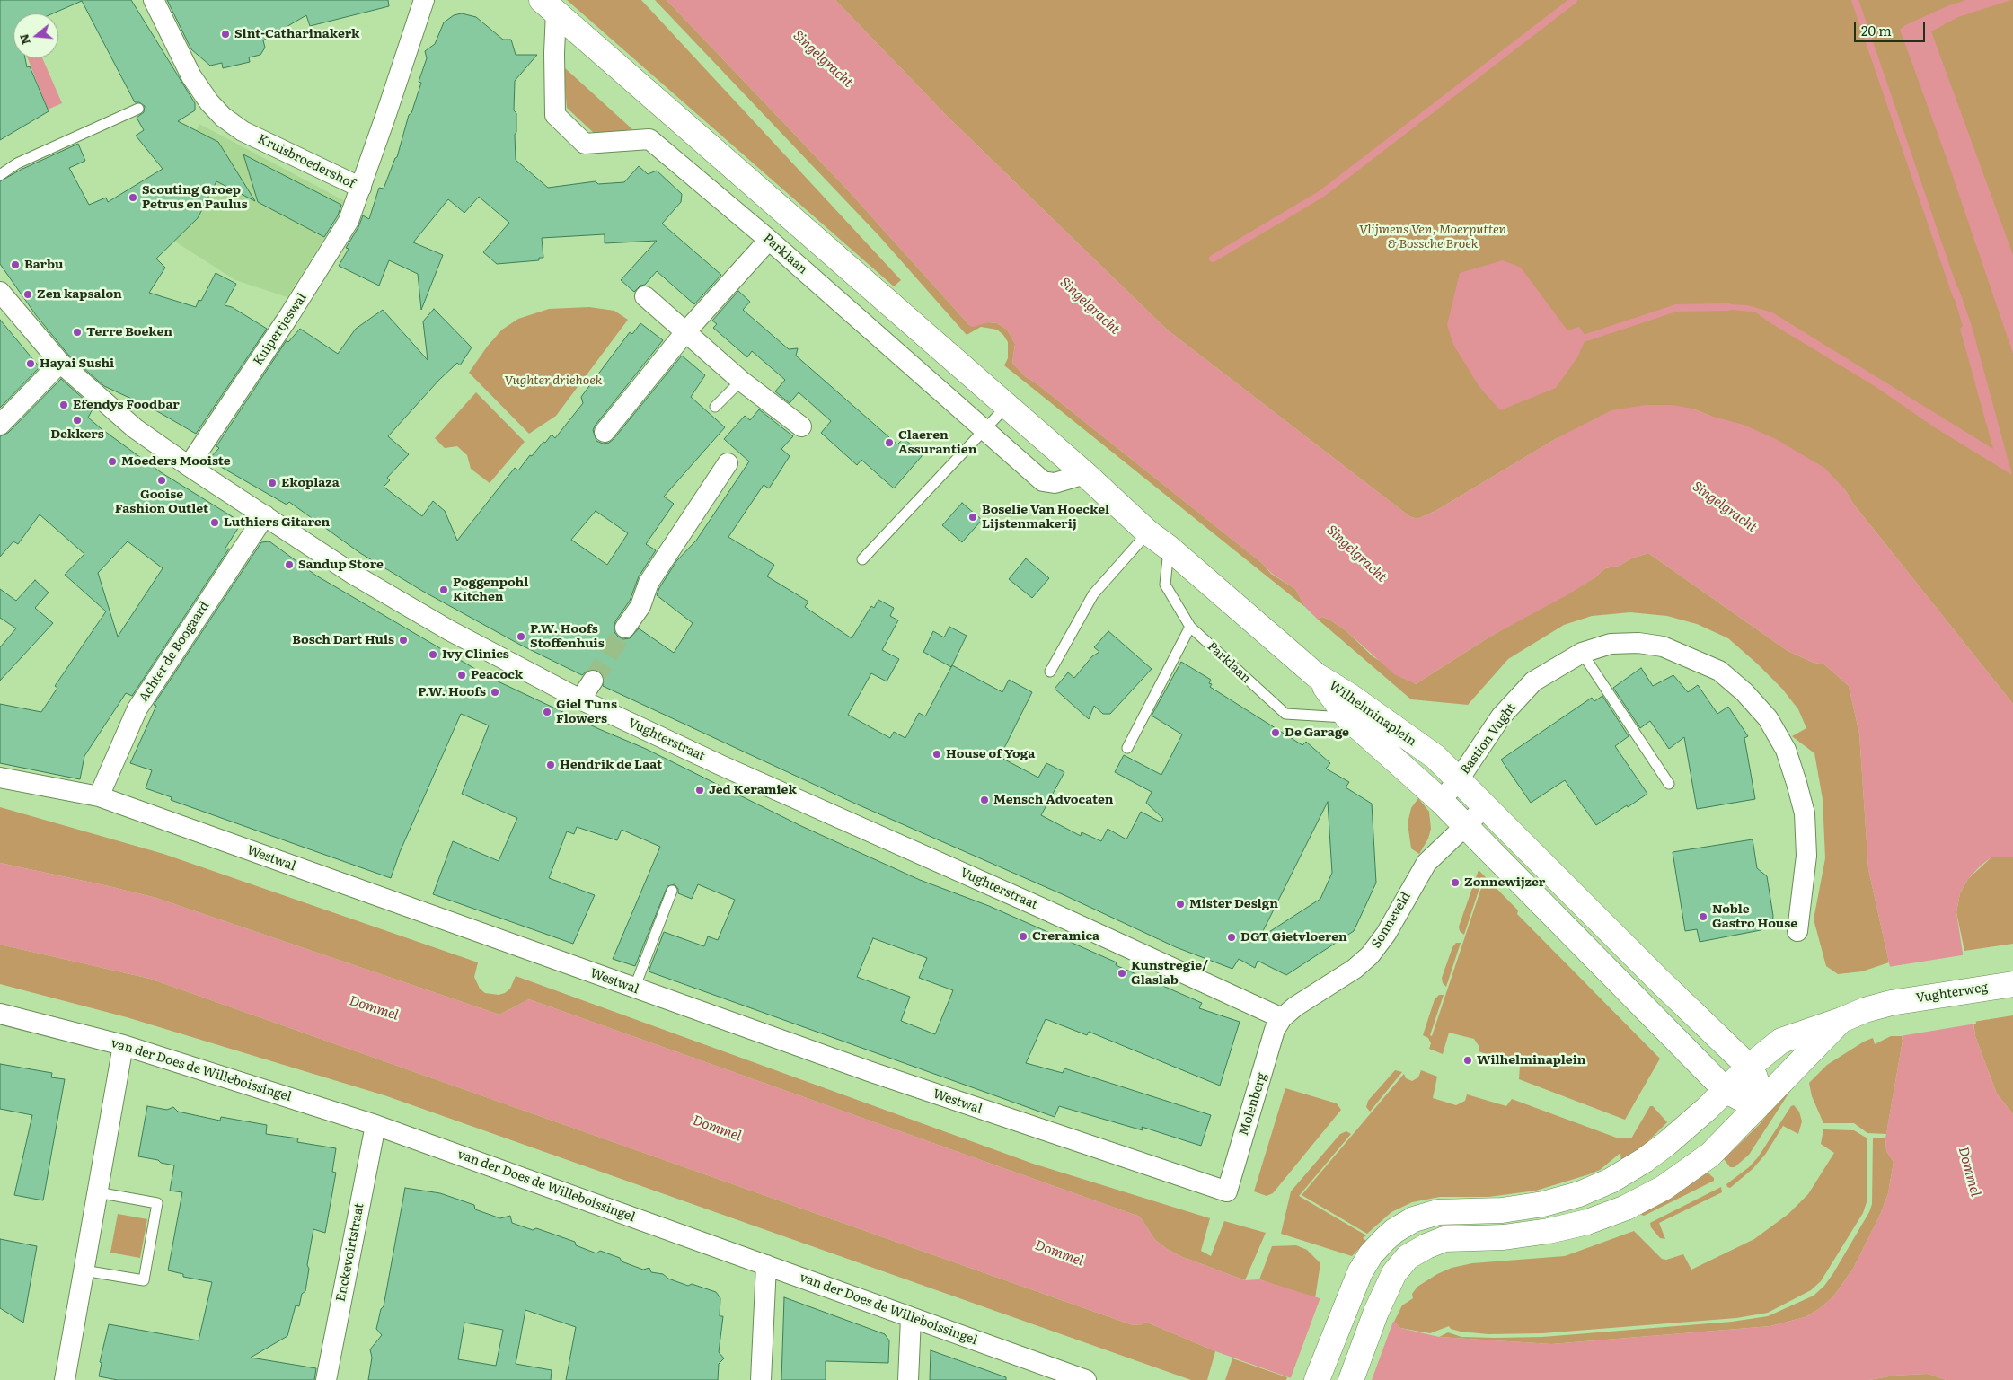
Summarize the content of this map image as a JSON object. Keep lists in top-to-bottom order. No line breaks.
{"streets":{"main road":["Parklaan","Wilhelminaplein","Vughterweg"],"street":["Kruisbroedershof","Kuipertjeswal","Achter de Boogaard","Bastion Vught","Vughterstraat","Westwal","Sonneveld","van der Does de Willeboissingel","Molenberg","Enckevoirtstraat"]},"crossings":[["Kruisbroedershof","Kuipertjeswal"],["Parklaan","Wilhelminaplein"],["Kuipertjeswal","Vughterstraat"],["Achter de Boogaard","Vughterstraat"],["Achter de Boogaard","Westwal"],["Wilhelminaplein","Bastion Vught"],["Wilhelminaplein","Sonneveld"],["Vughterstraat","Sonneveld"],["Vughterstraat","Molenberg"],["Westwal","Molenberg"],["Sonneveld","Molenberg"],["van der Does de Willeboissingel","Enckevoirtstraat"]],"water":["Singelgracht","Dommel"],"parks":["Vlijmens Ven, Moerputten & Bossche Broek","Vughter driehoek"],"places":["Sint-Catharinakerk","Scouting Groep Petrus en Paulus","Barbu","Zen kapsalon","Terre Boeken","Hayai Sushi","Efendys Foodbar","Dekkers","Claeren Assurantien","Moeders Mooiste","Gooise Fashion Outlet","Ekoplaza","Boselie Van Hoeckel Lijstenmakerij","Luthiers Gitaren","Sandup Store","Poggenpohl Kitchen","P.W. Hoofs Stoffenhuis","Bosch Dart Huis","Ivy Clinics","Peacock","P.W. Hoofs","Giel Tuns Flowers","De Garage","House of Yoga","Hendrik de Laat","Jed Keramiek","Mensch Advocaten","Zonnewijzer","Mister Design","Noble Gastro House","Creramica","DGT Gietvloeren","Kunstregie/ Glaslab","Wilhelminaplein"],"scale_bar":"20 m","north":"left"}
